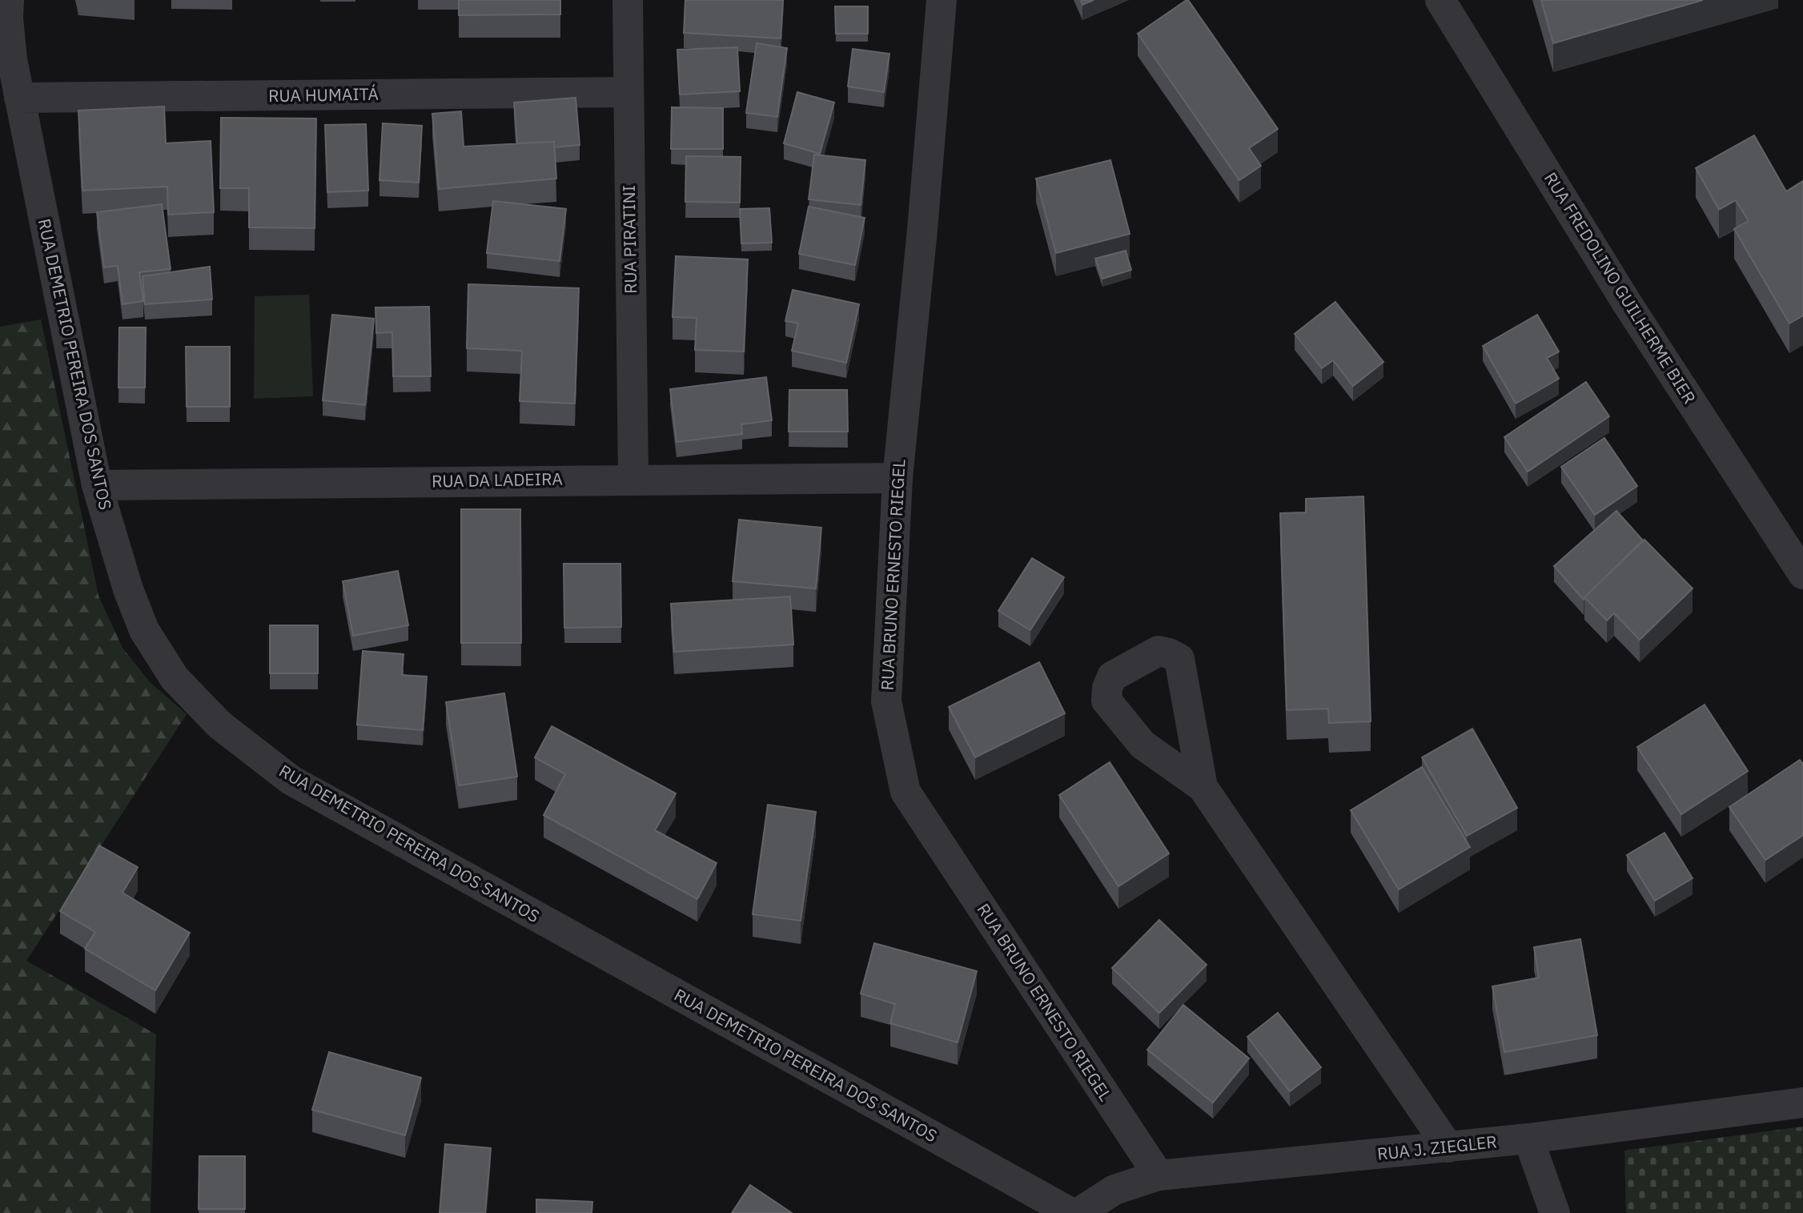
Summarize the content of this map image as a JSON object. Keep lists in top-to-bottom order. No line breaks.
{"streets":{"street":["RUA HUMAITÁ","RUA PIRATINI","RUA FREDOLINO GUILHERME BIER","RUA DEMETRIO PEREIRA DOS SANTOS","RUA DA LADEIRA","RUA BRUNO ERNESTO RIEGEL","RUA J. ZIEGLER"]},"crossings":[["RUA HUMAITÁ","RUA PIRATINI"],["RUA HUMAITÁ","RUA DEMETRIO PEREIRA DOS SANTOS"],["RUA PIRATINI","RUA DA LADEIRA"],["RUA DEMETRIO PEREIRA DOS SANTOS","RUA DA LADEIRA"],["RUA DA LADEIRA","RUA BRUNO ERNESTO RIEGEL"],["RUA BRUNO ERNESTO RIEGEL","RUA J. ZIEGLER"]]}
